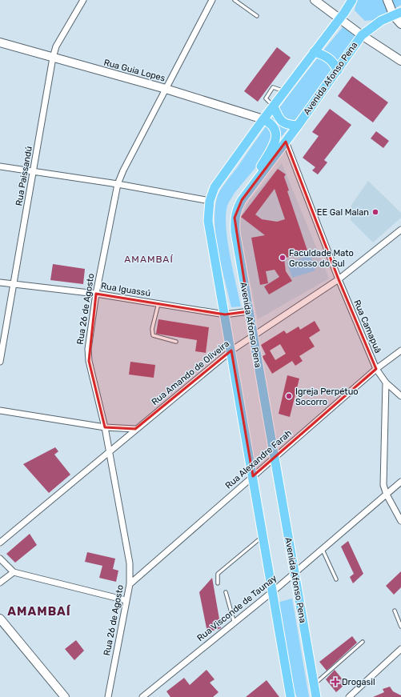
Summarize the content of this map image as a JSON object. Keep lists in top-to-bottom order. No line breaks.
{"streets":{"main road":["Rua Guia Lopes","Avenida Afonso Pena"],"street":["Rua Paissandú","Rua Iguassú","Rua 26 de Agosto","Rua Camapuã","Rua Amando de Oliveira","Rua Alexandre Farah","Rua Visconde de Taunay"]},"crossings":[["Rua Guia Lopes","Rua Paissandú"],["Rua Guia Lopes","Rua 26 de Agosto"],["Avenida Afonso Pena","Rua Iguassú"],["Avenida Afonso Pena","Rua Camapuã"],["Avenida Afonso Pena","Rua Amando de Oliveira"],["Avenida Afonso Pena","Rua Alexandre Farah"],["Avenida Afonso Pena","Rua Visconde de Taunay"],["Rua Paissandú","Rua Iguassú"],["Rua Iguassú","Rua 26 de Agosto"],["Rua 26 de Agosto","Rua Amando de Oliveira"],["Rua 26 de Agosto","Rua Alexandre Farah"],["Rua Camapuã","Rua Amando de Oliveira"],["Rua Camapuã","Rua Alexandre Farah"]],"districts":["AMAMBAÍ","AMAMBAÍ"],"places":{"other":["EE Gal Malan","Faculdade Mato Grosso do Sul","Igreja Perpétuo Socorro"],"health":["Drogasil"]}}
